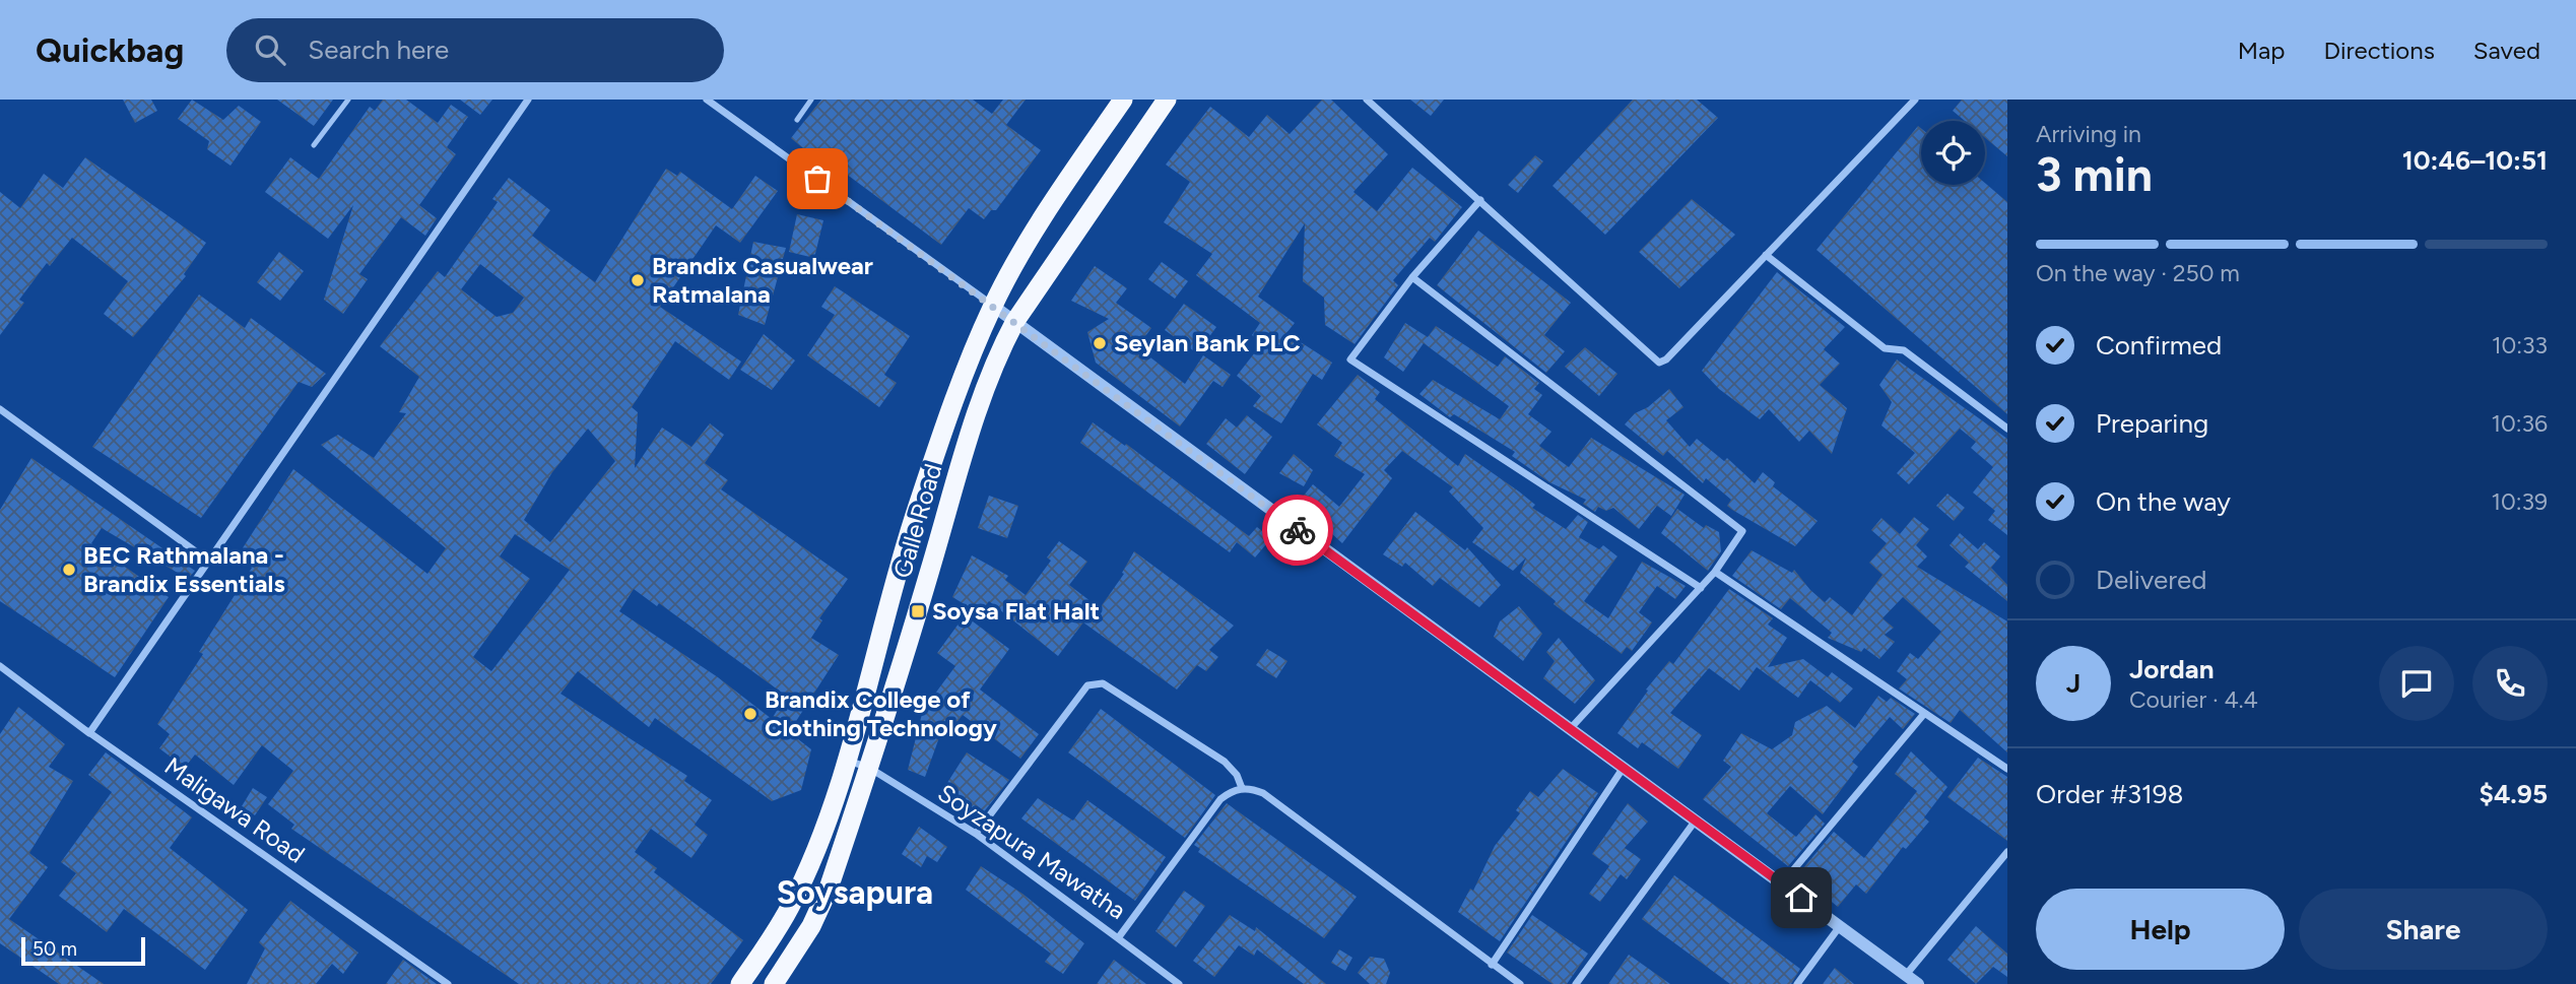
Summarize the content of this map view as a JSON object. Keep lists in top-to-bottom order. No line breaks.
{"streets":{"highway":["Galle Road"],"street":["Maligawa Road","Soyzapura Mawatha"]},"crossings":[["Galle Road","Soyzapura Mawatha"]],"districts":["Soysapura"],"places":{"other":["Brandix Casualwear Ratmalana","Seylan Bank PLC","BEC Rathmalana - Brandix Essentials","Brandix College of Clothing Technology"],"transit":["Soysa Flat Halt"]},"scale_bar":"50 m","page":{"header":"Quickbag","search":"Search here","nav":["Map","Directions","Saved"],"heading":["3 min","Arriving in","10:46–10:51"],"panel":["Jordan","Courier · 4.4","Order #3198","$4.95"],"bar":"On the way · 250 m","list":[["Confirmed","10:33"],["Preparing","10:36"],["On the way","10:39"],"Delivered"],"round":"J","buttons":["Help","Share"],"scale":"50 m"}}
